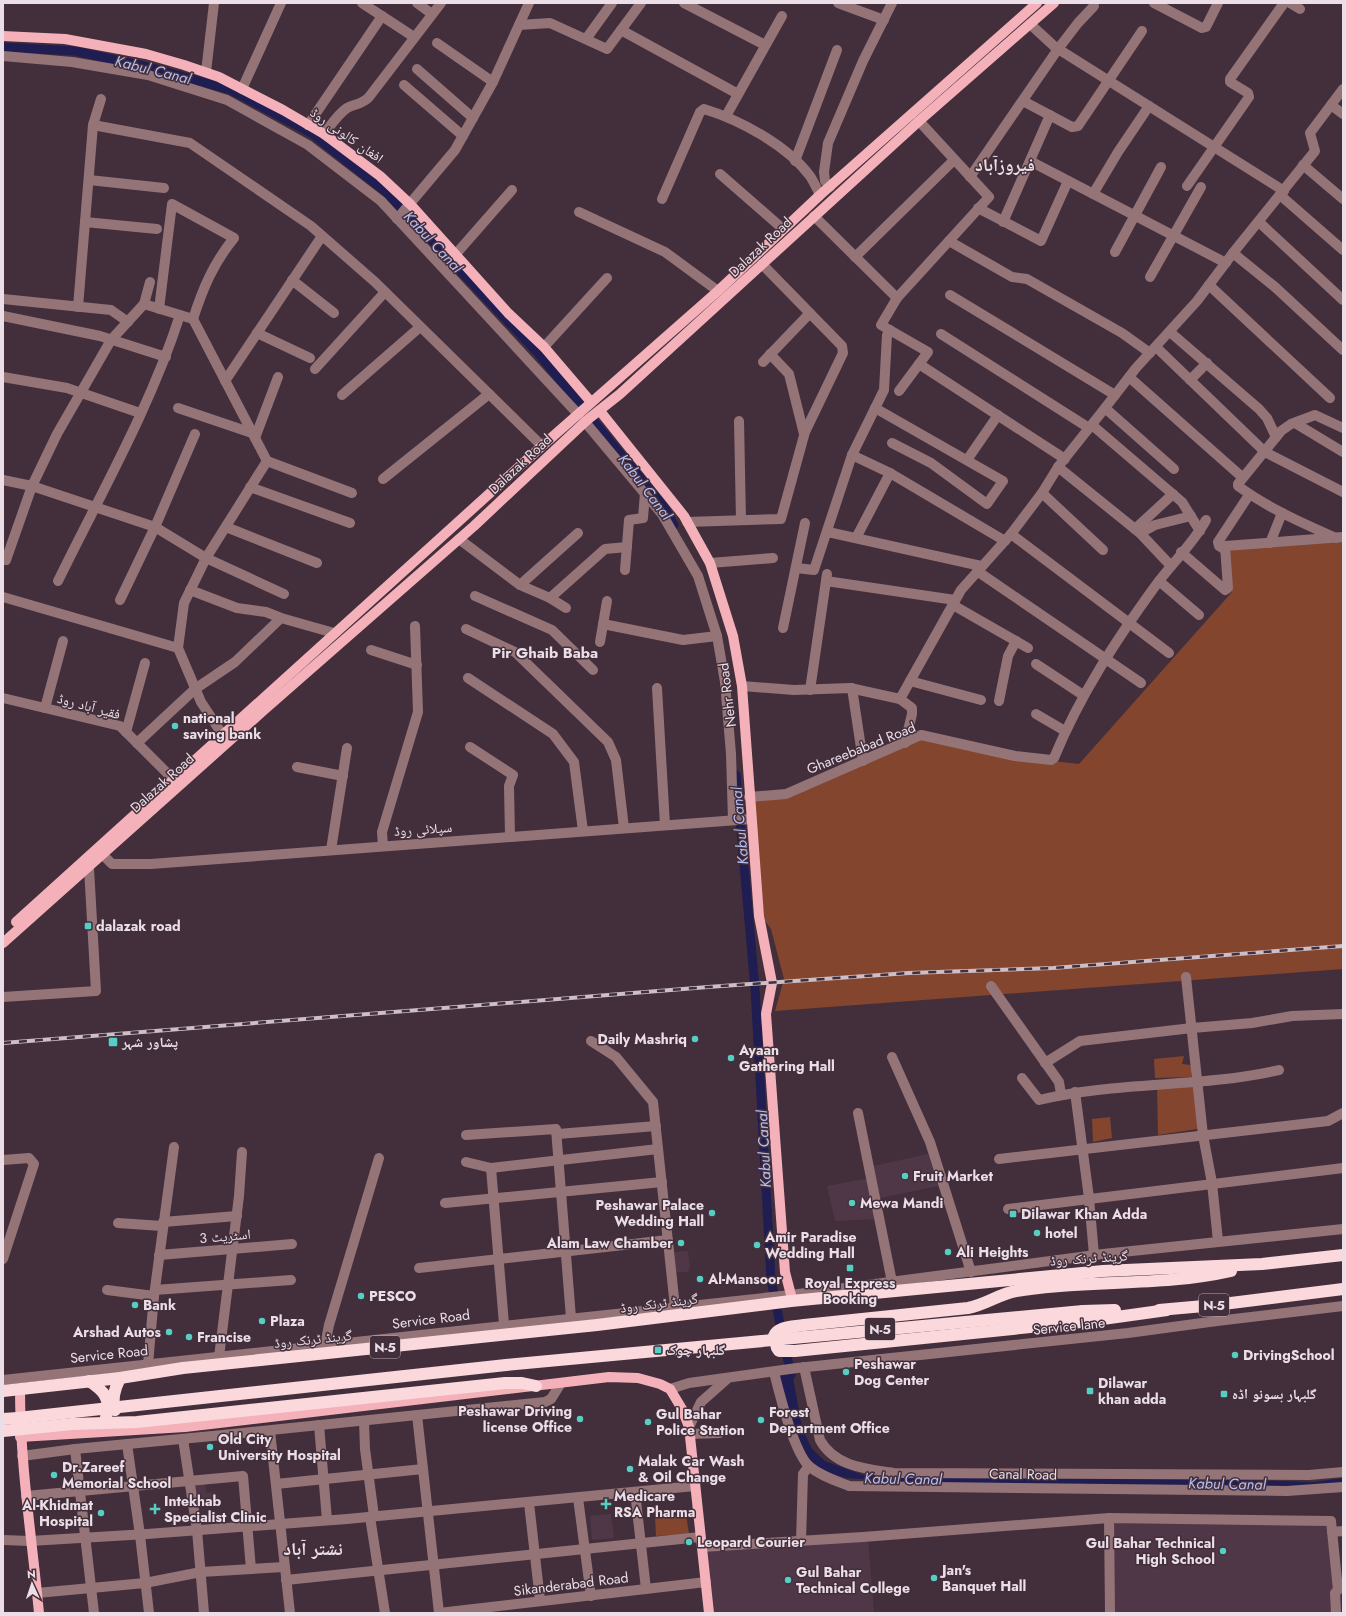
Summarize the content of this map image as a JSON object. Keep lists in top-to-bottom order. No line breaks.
{"streets":{"highway":["گرینڈ ٹرنک روڈ","N-5"],"main road":["افغان کالونی روڈ","Dalazak Road","Nehr Road"],"street":["فقیر آباد روڈ","Ghareebabad Road","سپلائی روڈ","اسٹریٹ 3","Service Road","Service lane","Canal Road","Sikanderabad Road"]},"crossings":[["افغان کالونی روڈ","Dalazak Road"],["Dalazak Road","Nehr Road"],["Dalazak Road","فقیر آباد روڈ"],["Dalazak Road","سپلائی روڈ"],["Nehr Road","Ghareebabad Road"],["Nehr Road","سپلائی روڈ"],["Nehr Road","گرینڈ ٹرنک روڈ"],["گرینڈ ٹرنک روڈ","Service Road"]],"districts":["فیروزآباد","Pir Ghaib Baba","نشتر آباد"],"water":["Kabul Canal"],"places":{"other":["national saving bank","Daily Mashriq","Ayaan Gathering Hall","Fruit Market","Mewa Mandi","Peshawar Palace Wedding Hall","hotel","Alam Law Chamber","Amir Paradise Wedding Hall","Ali Heights","Al-Mansoor","PESCO","Bank","Plaza","Arshad Autos","Francise","DrivingSchool","Peshawar Dog Center","Peshawar Driving license Office","Forest Department Office","Gul Bahar Police Station","Old City University Hospital","Malak Car Wash & Oil Change","Dr.Zareef Memorial School","Al-Khidmat Hospital","Leopard Courier","Gul Bahar Technical High School","Jan's Banquet Hall","Gul Bahar Technical College"],"transit":["dalazak road","پشاور شہر","Dilawar Khan Adda","Royal Express Booking","گلبہار چوک","Dilawar khan adda","گلبہار بسونو اڈہ"],"health":["Medicare RSA Pharma","Intekhab Specialist Clinic"]},"north":"top"}
